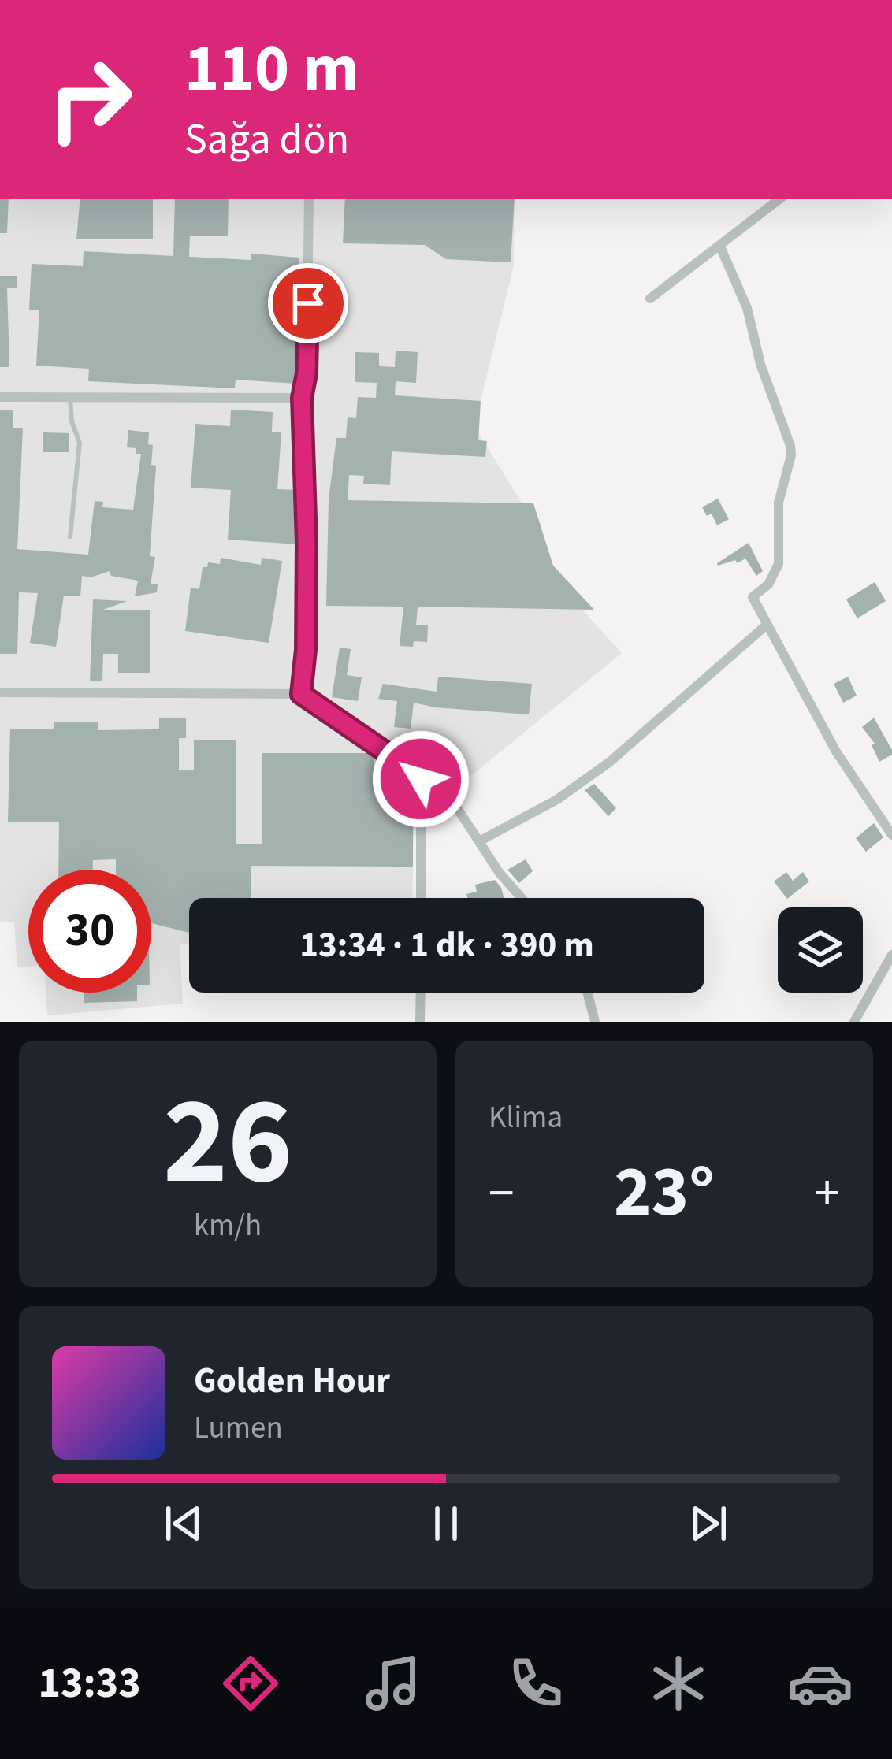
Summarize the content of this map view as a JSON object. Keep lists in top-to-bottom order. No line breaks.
{"page":{"turn":["110 m","Sağa dön"],"limit":"30","trip":"13:34 · 1 dk · 390 m","tile":[["26","km/h"],"Klima"],"heat":["−","23°","+"],"song":["Golden Hour","Lumen"],"tabs":"13:33"}}
